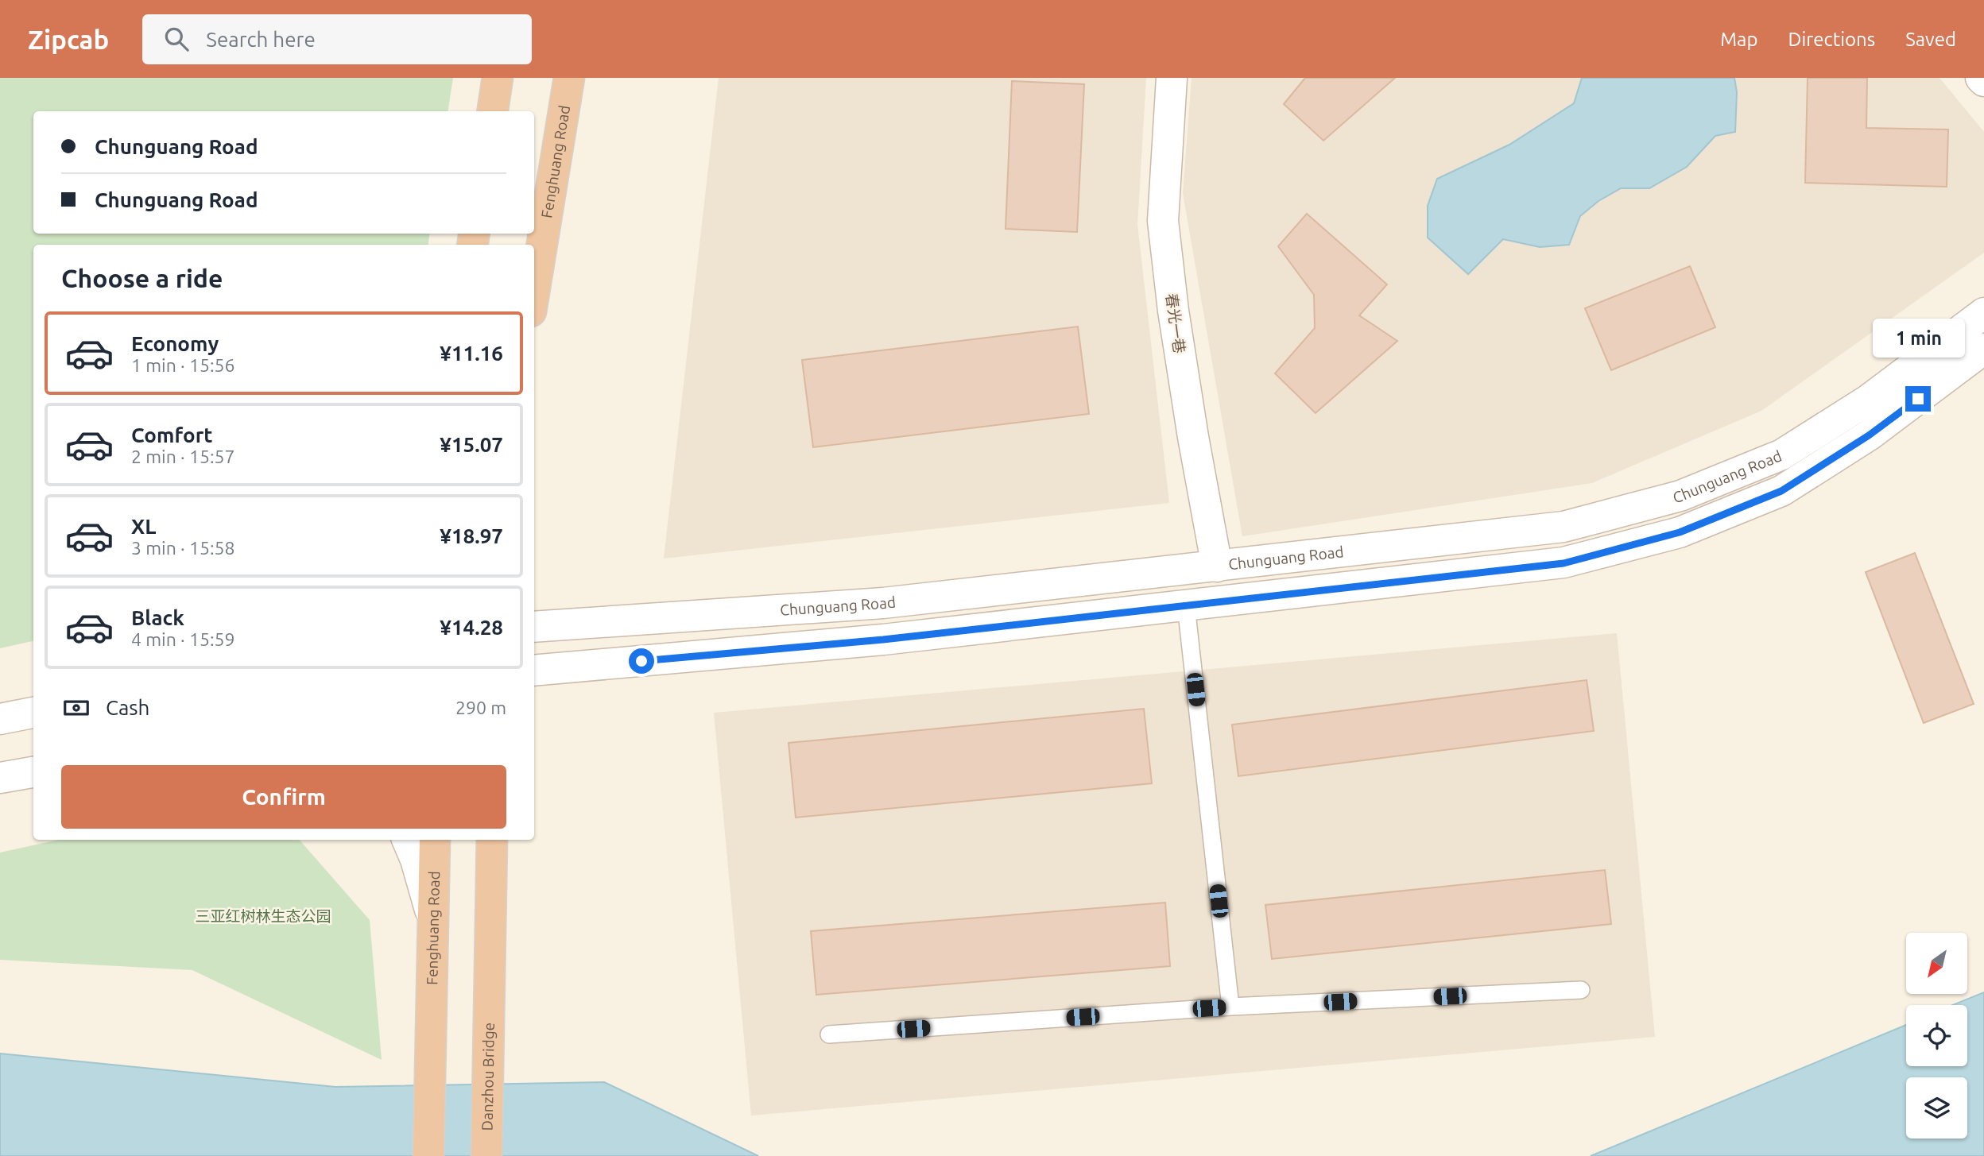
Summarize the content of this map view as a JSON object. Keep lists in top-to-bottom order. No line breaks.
{"streets":{"highway":["Fenghuang Road","Danzhou Bridge"],"main road":["春光一巷","Chunguang Road"]},"crossings":[["春光一巷","Chunguang Road"]],"parks":["三亚红树林生态公园"],"north":"bottom left","page":{"header":"Zipcab","search":"Search here","nav":["Map","Directions","Saved"],"banner":["Chunguang Road","Chunguang Road"],"heading":"Choose a ride","list":[{"name":"Economy","note":"1 min · 15:56","value":"¥11.16"},{"name":"Comfort","note":"2 min · 15:57","value":"¥15.07"},{"name":"XL","note":"3 min · 15:58","value":"¥18.97"},{"name":"Black","note":"4 min · 15:59","value":"¥14.28"}],"bubble":"1 min","pay":["Cash","290 m"],"buttons":"Confirm"}}
